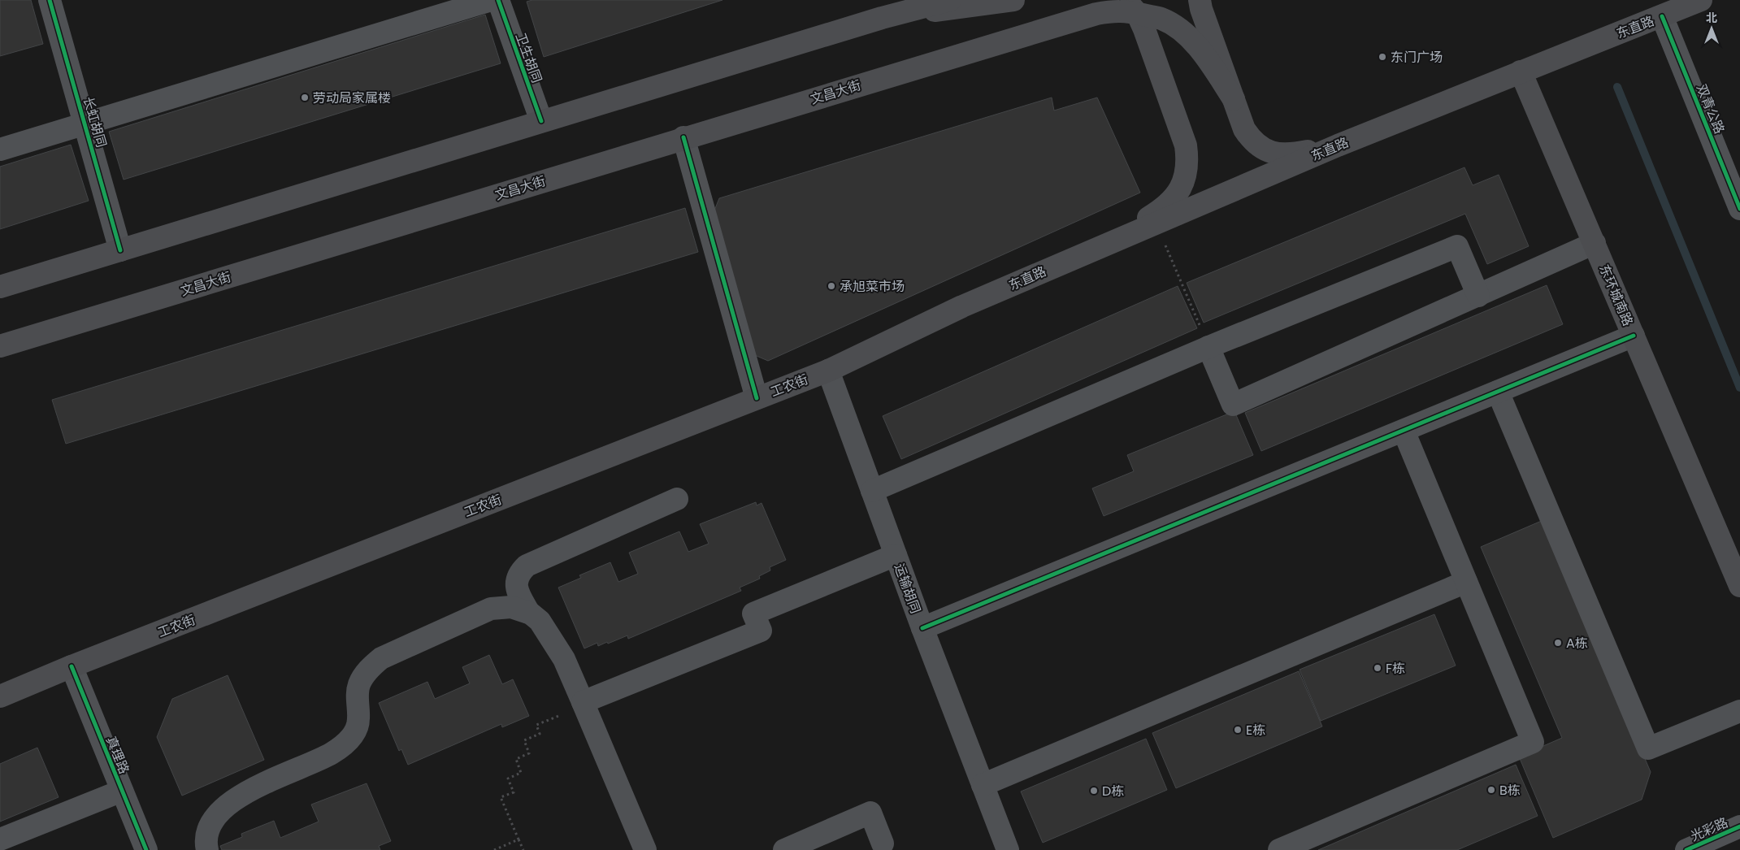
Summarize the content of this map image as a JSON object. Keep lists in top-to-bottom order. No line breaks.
{"streets":{"main road":["东直路","文昌大街","东环城南路","工农街"],"street":["卫生胡同","双青公路","长虹胡同","运输胡同","真理路","光彩路"]},"crossings":[["东直路","双青公路"],["东直路","东环城南路"],["东直路","工农街"],["工农街","运输胡同"],["工农街","真理路"]],"places":["东门广场","劳动局家属楼","承旭菜市场","A栋","F栋","E栋","B栋","D栋"],"north":"top"}
